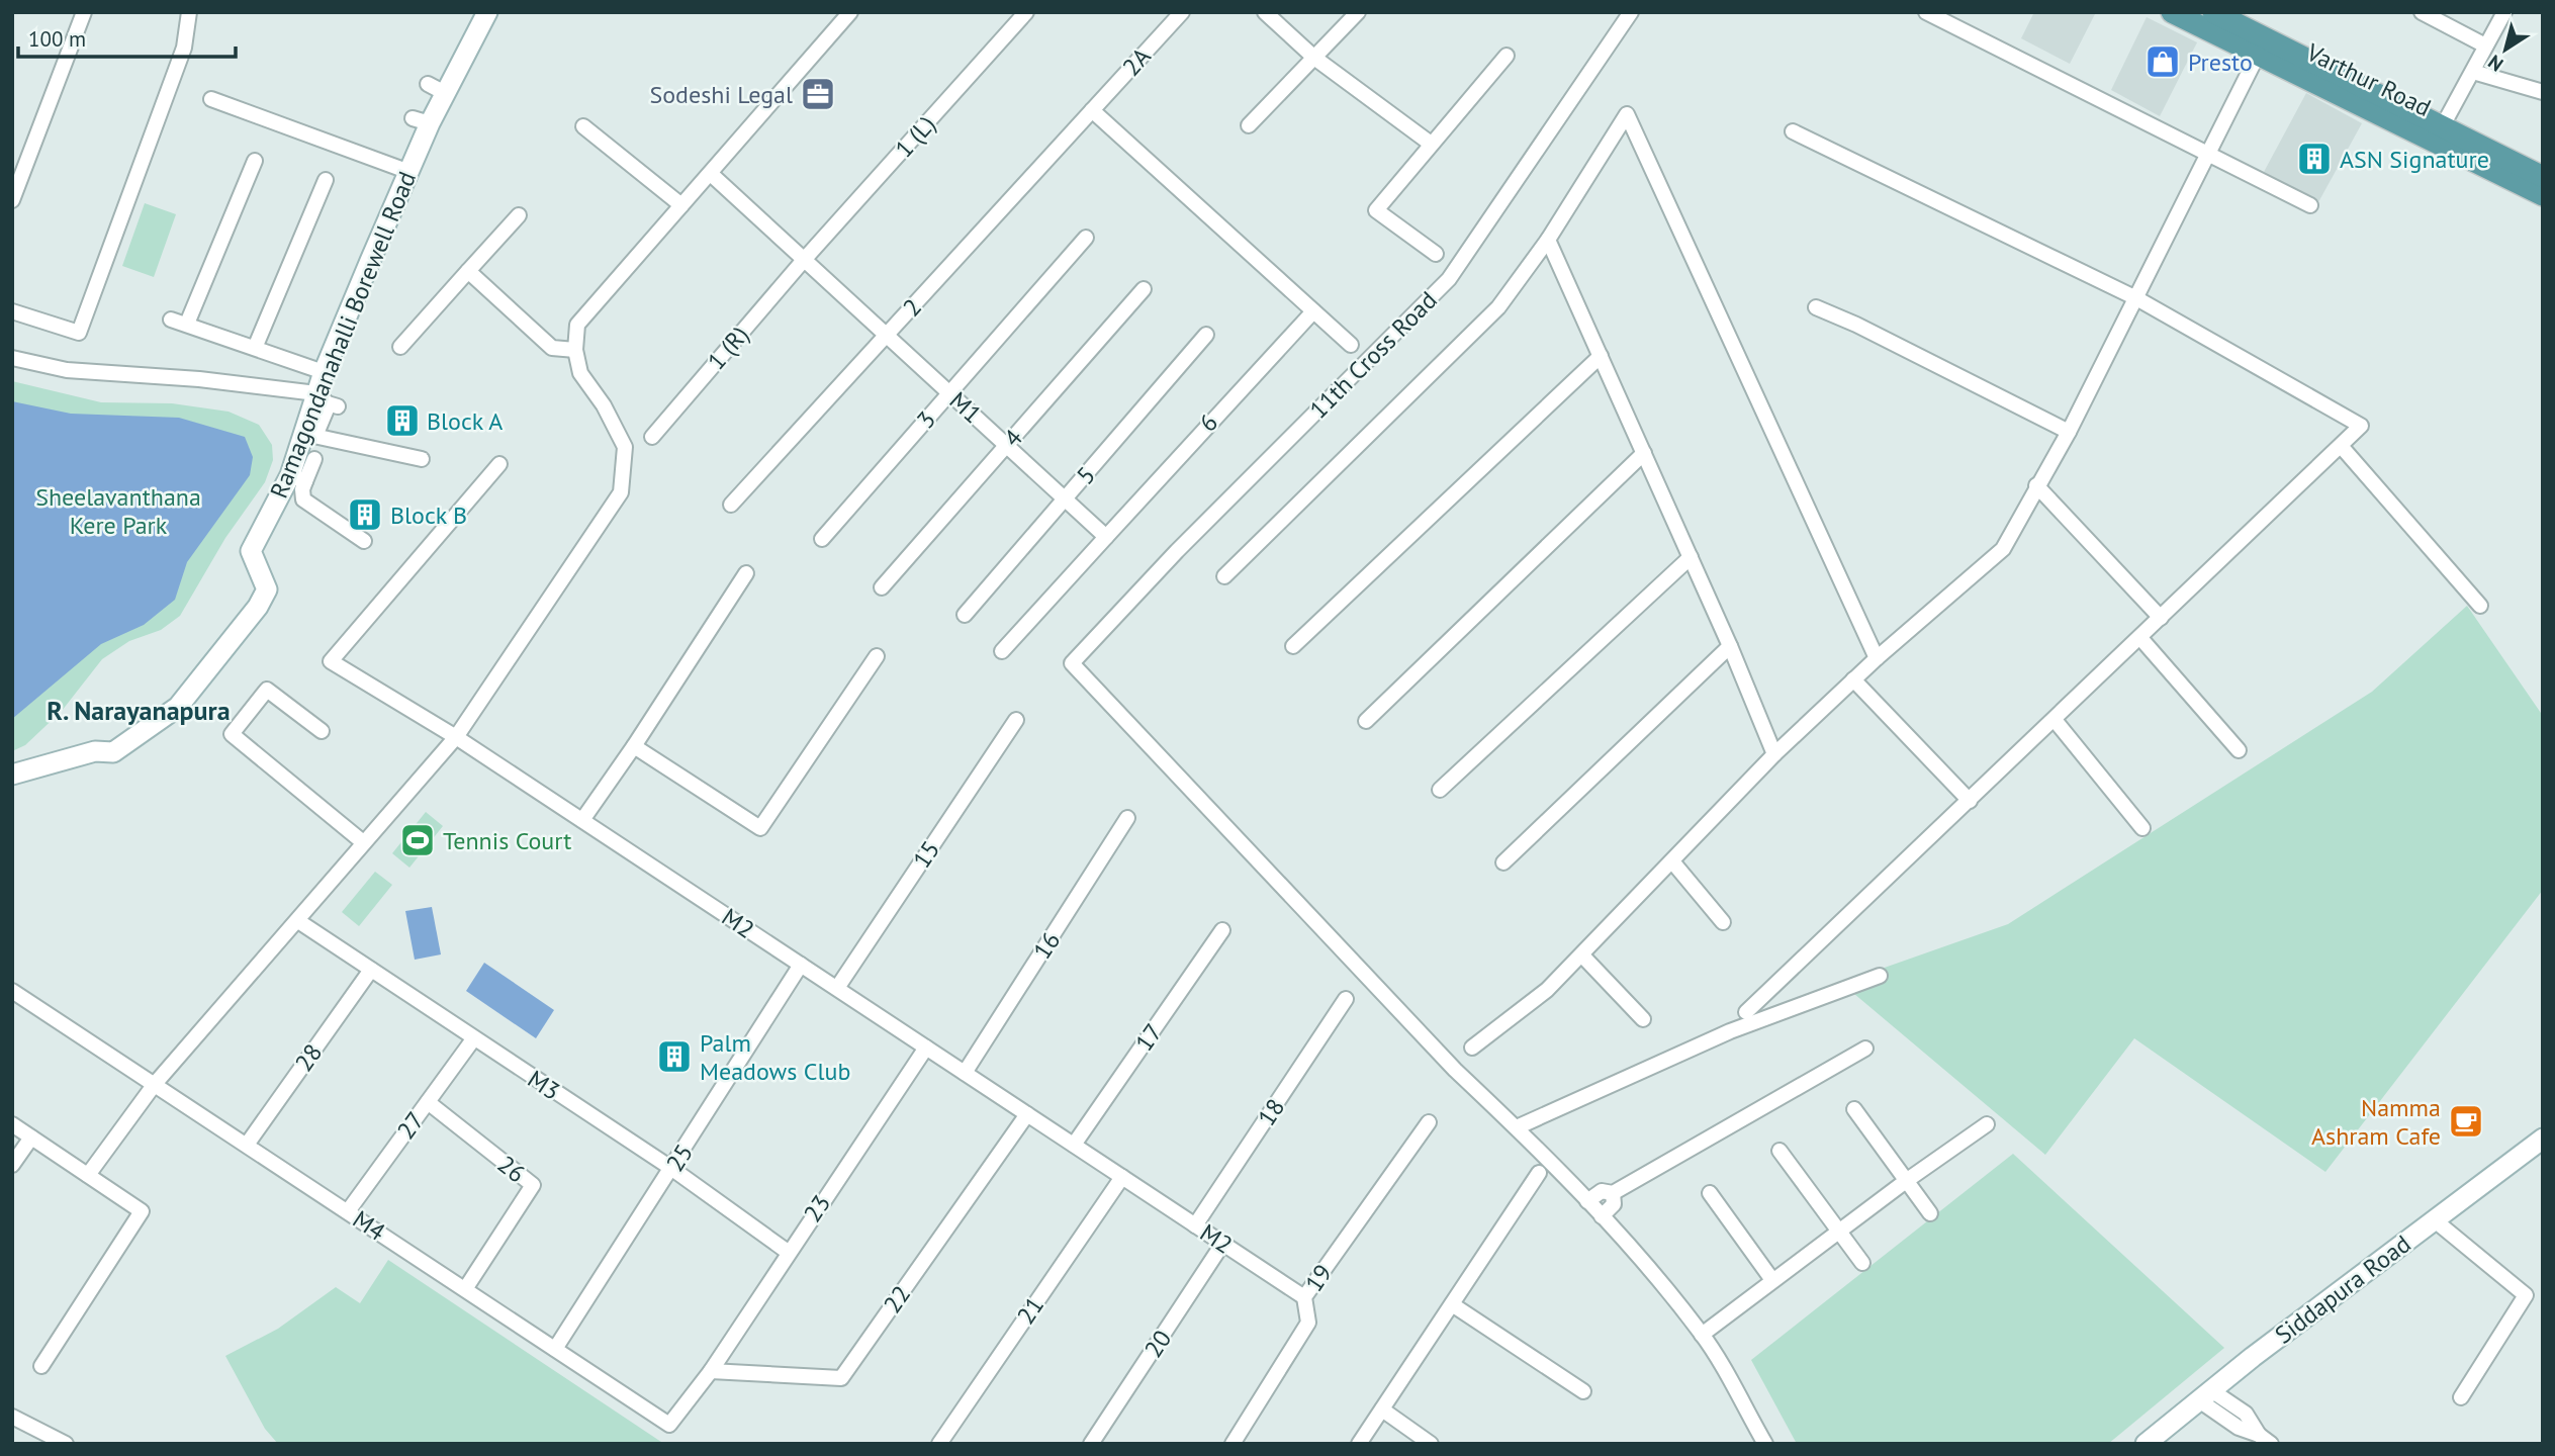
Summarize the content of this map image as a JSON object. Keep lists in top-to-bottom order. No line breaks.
{"streets":{"main road":["Varthur Road"],"street":["2A","1 (L)","2","Ramagondanahalli Borewell Road","1 (R)","11th Cross Road","M1","3","6","4","5","15","M2","16","17","28","M3","18","27","25","26","23","M4","19","Siddapura Road","22","21","20"]},"crossings":[["2A","2"],["1 (L)","1 (R)"],["1 (L)","M1"],["2","M1"],["1 (R)","M1"],["M1","3"],["M1","6"],["M1","4"],["M1","5"],["15","M2"],["M2","16"],["M2","17"],["M2","18"],["M2","25"],["M2","23"],["M2","19"],["M2","22"],["M2","21"],["M2","20"],["28","M3"],["28","M4"],["M3","27"],["M3","25"],["M3","23"],["27","26"],["27","M4"],["25","M4"],["26","M4"],["23","M4"],["23","22"],["M4","22"]],"districts":["R. Narayanapura"],"parks":["Sheelavanthana Kere Park"],"places":{"shop":["Presto"],"office":["Sodeshi Legal"],"building":["ASN Signature","Block A","Block B","Palm Meadows Club"],"sports":["Tennis Court"],"cafe":["Namma Ashram Cafe"]},"scale_bar":"100 m","north":"bottom left"}
